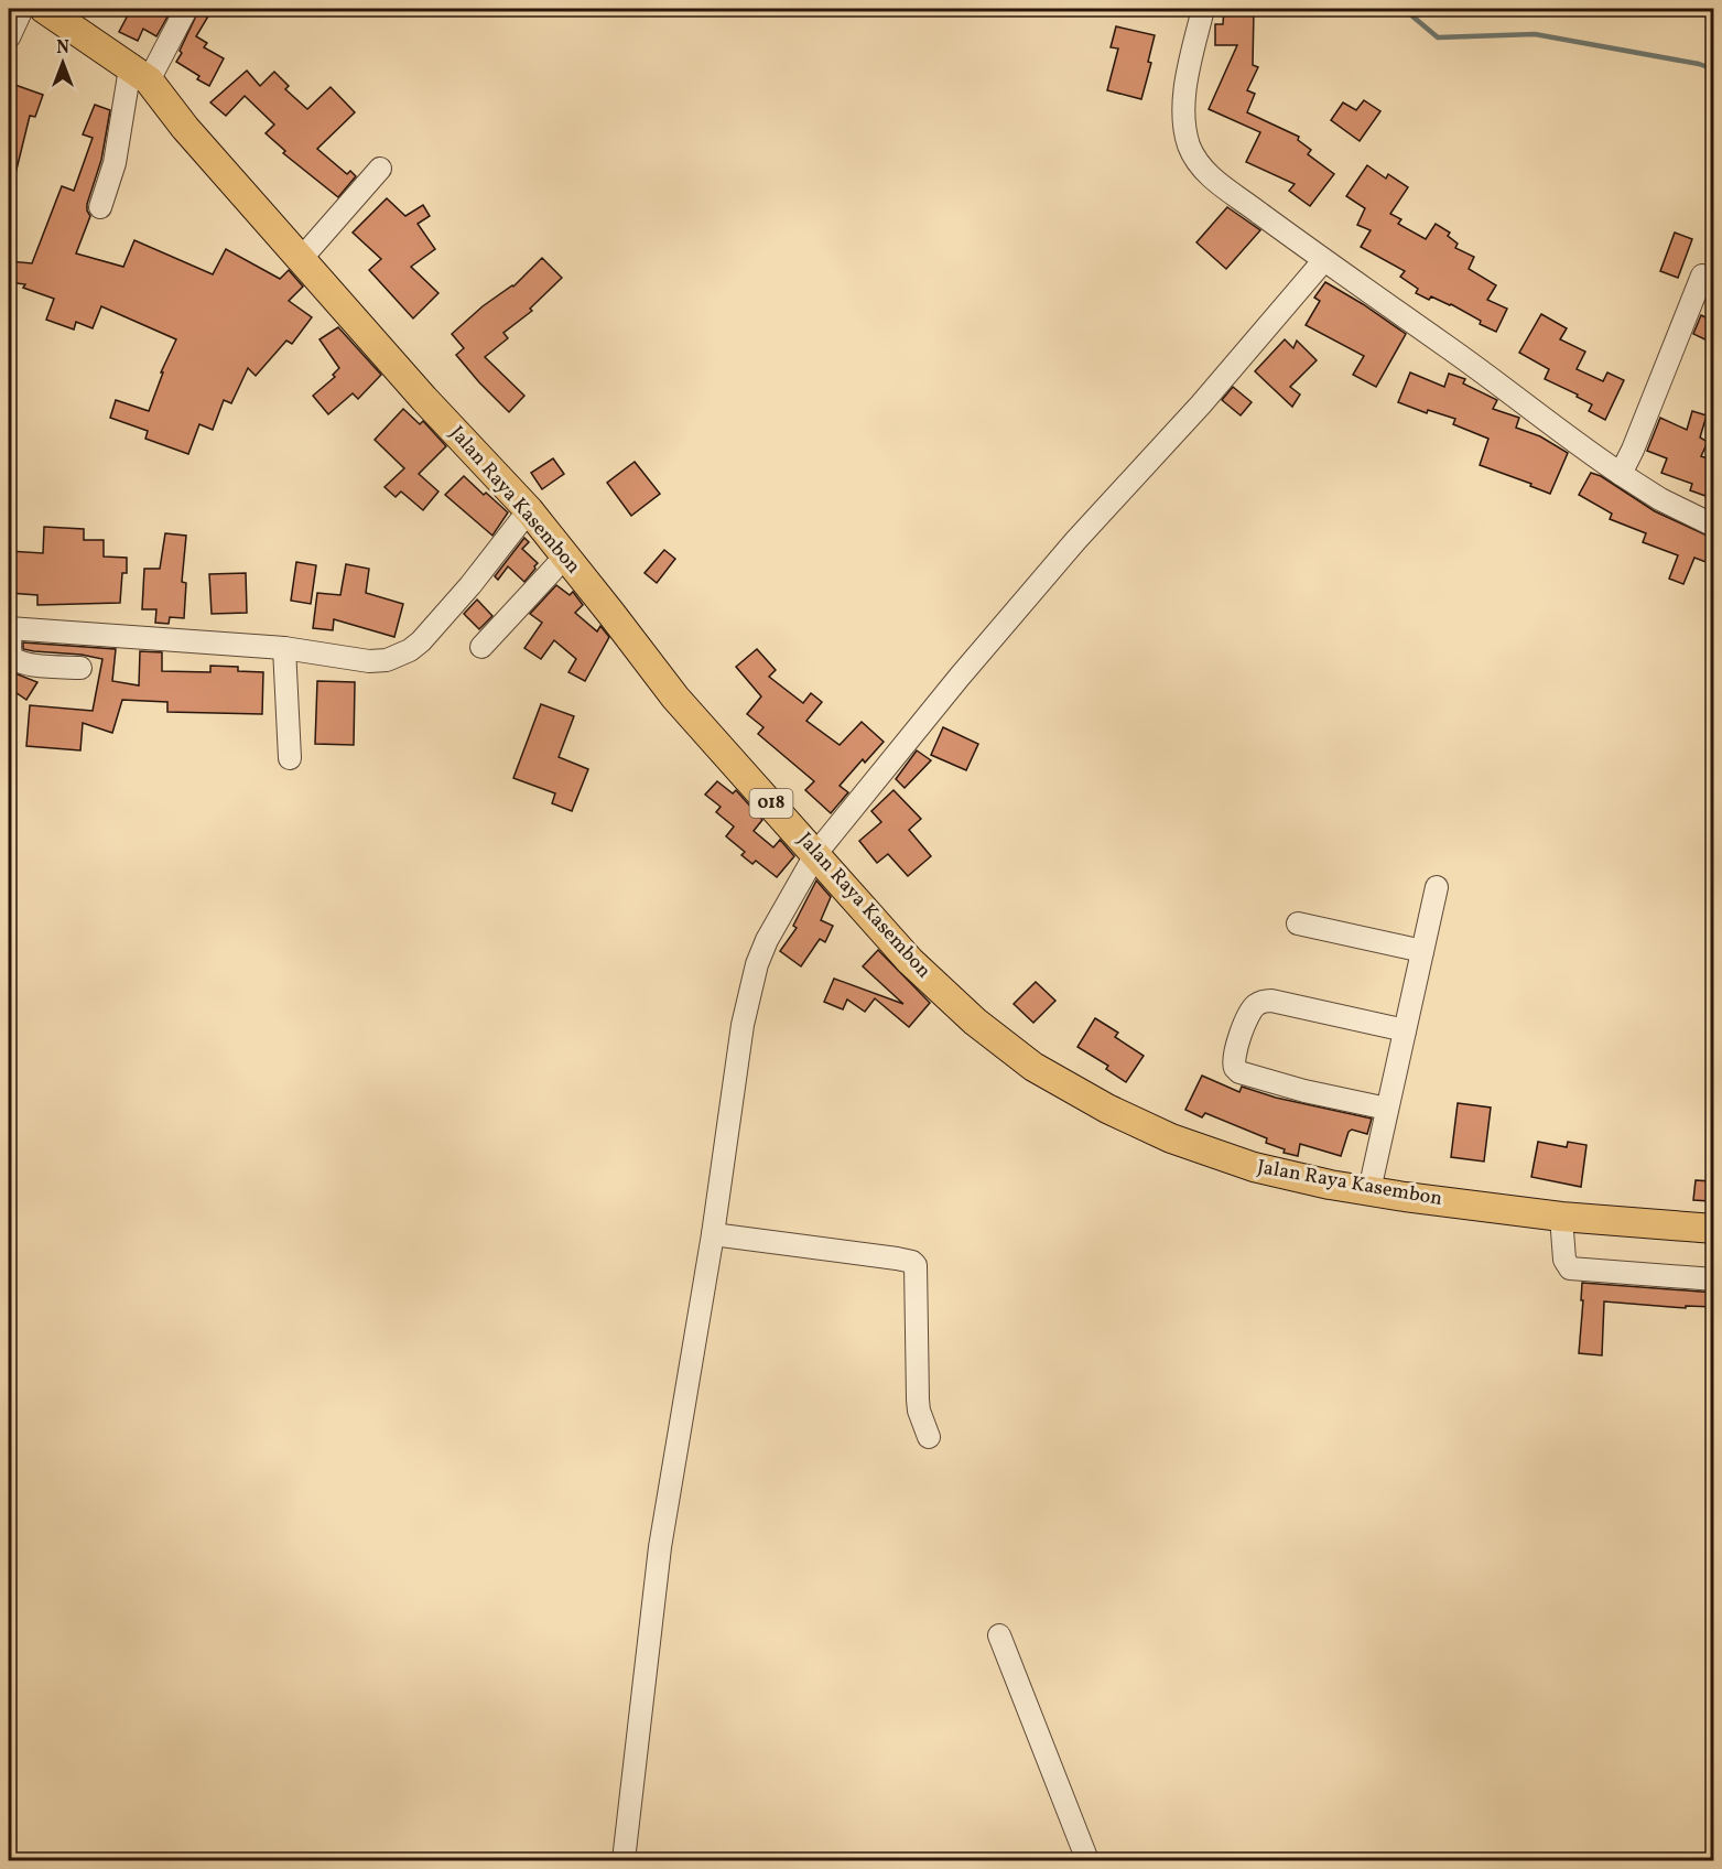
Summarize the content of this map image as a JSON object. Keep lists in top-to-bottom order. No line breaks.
{"streets":{"main road":["Jalan Raya Kasembon","018"]},"north":"top"}
